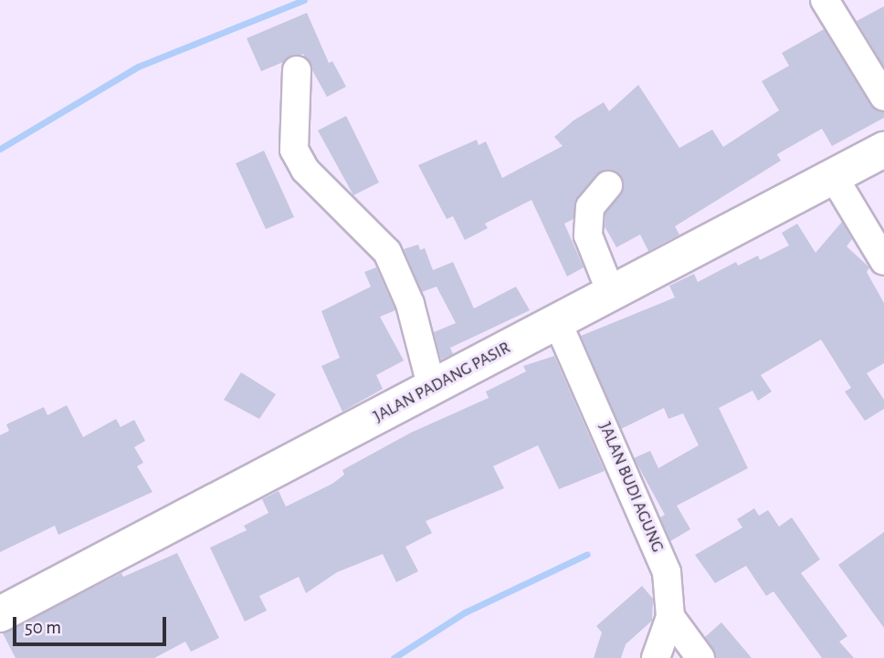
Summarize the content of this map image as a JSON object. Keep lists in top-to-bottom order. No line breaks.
{"streets":{"highway":["JALAN PADANG PASIR"],"street":["JALAN BUDI AGUNG"]},"crossings":[["JALAN PADANG PASIR","JALAN BUDI AGUNG"]],"scale_bar":"50 m"}
